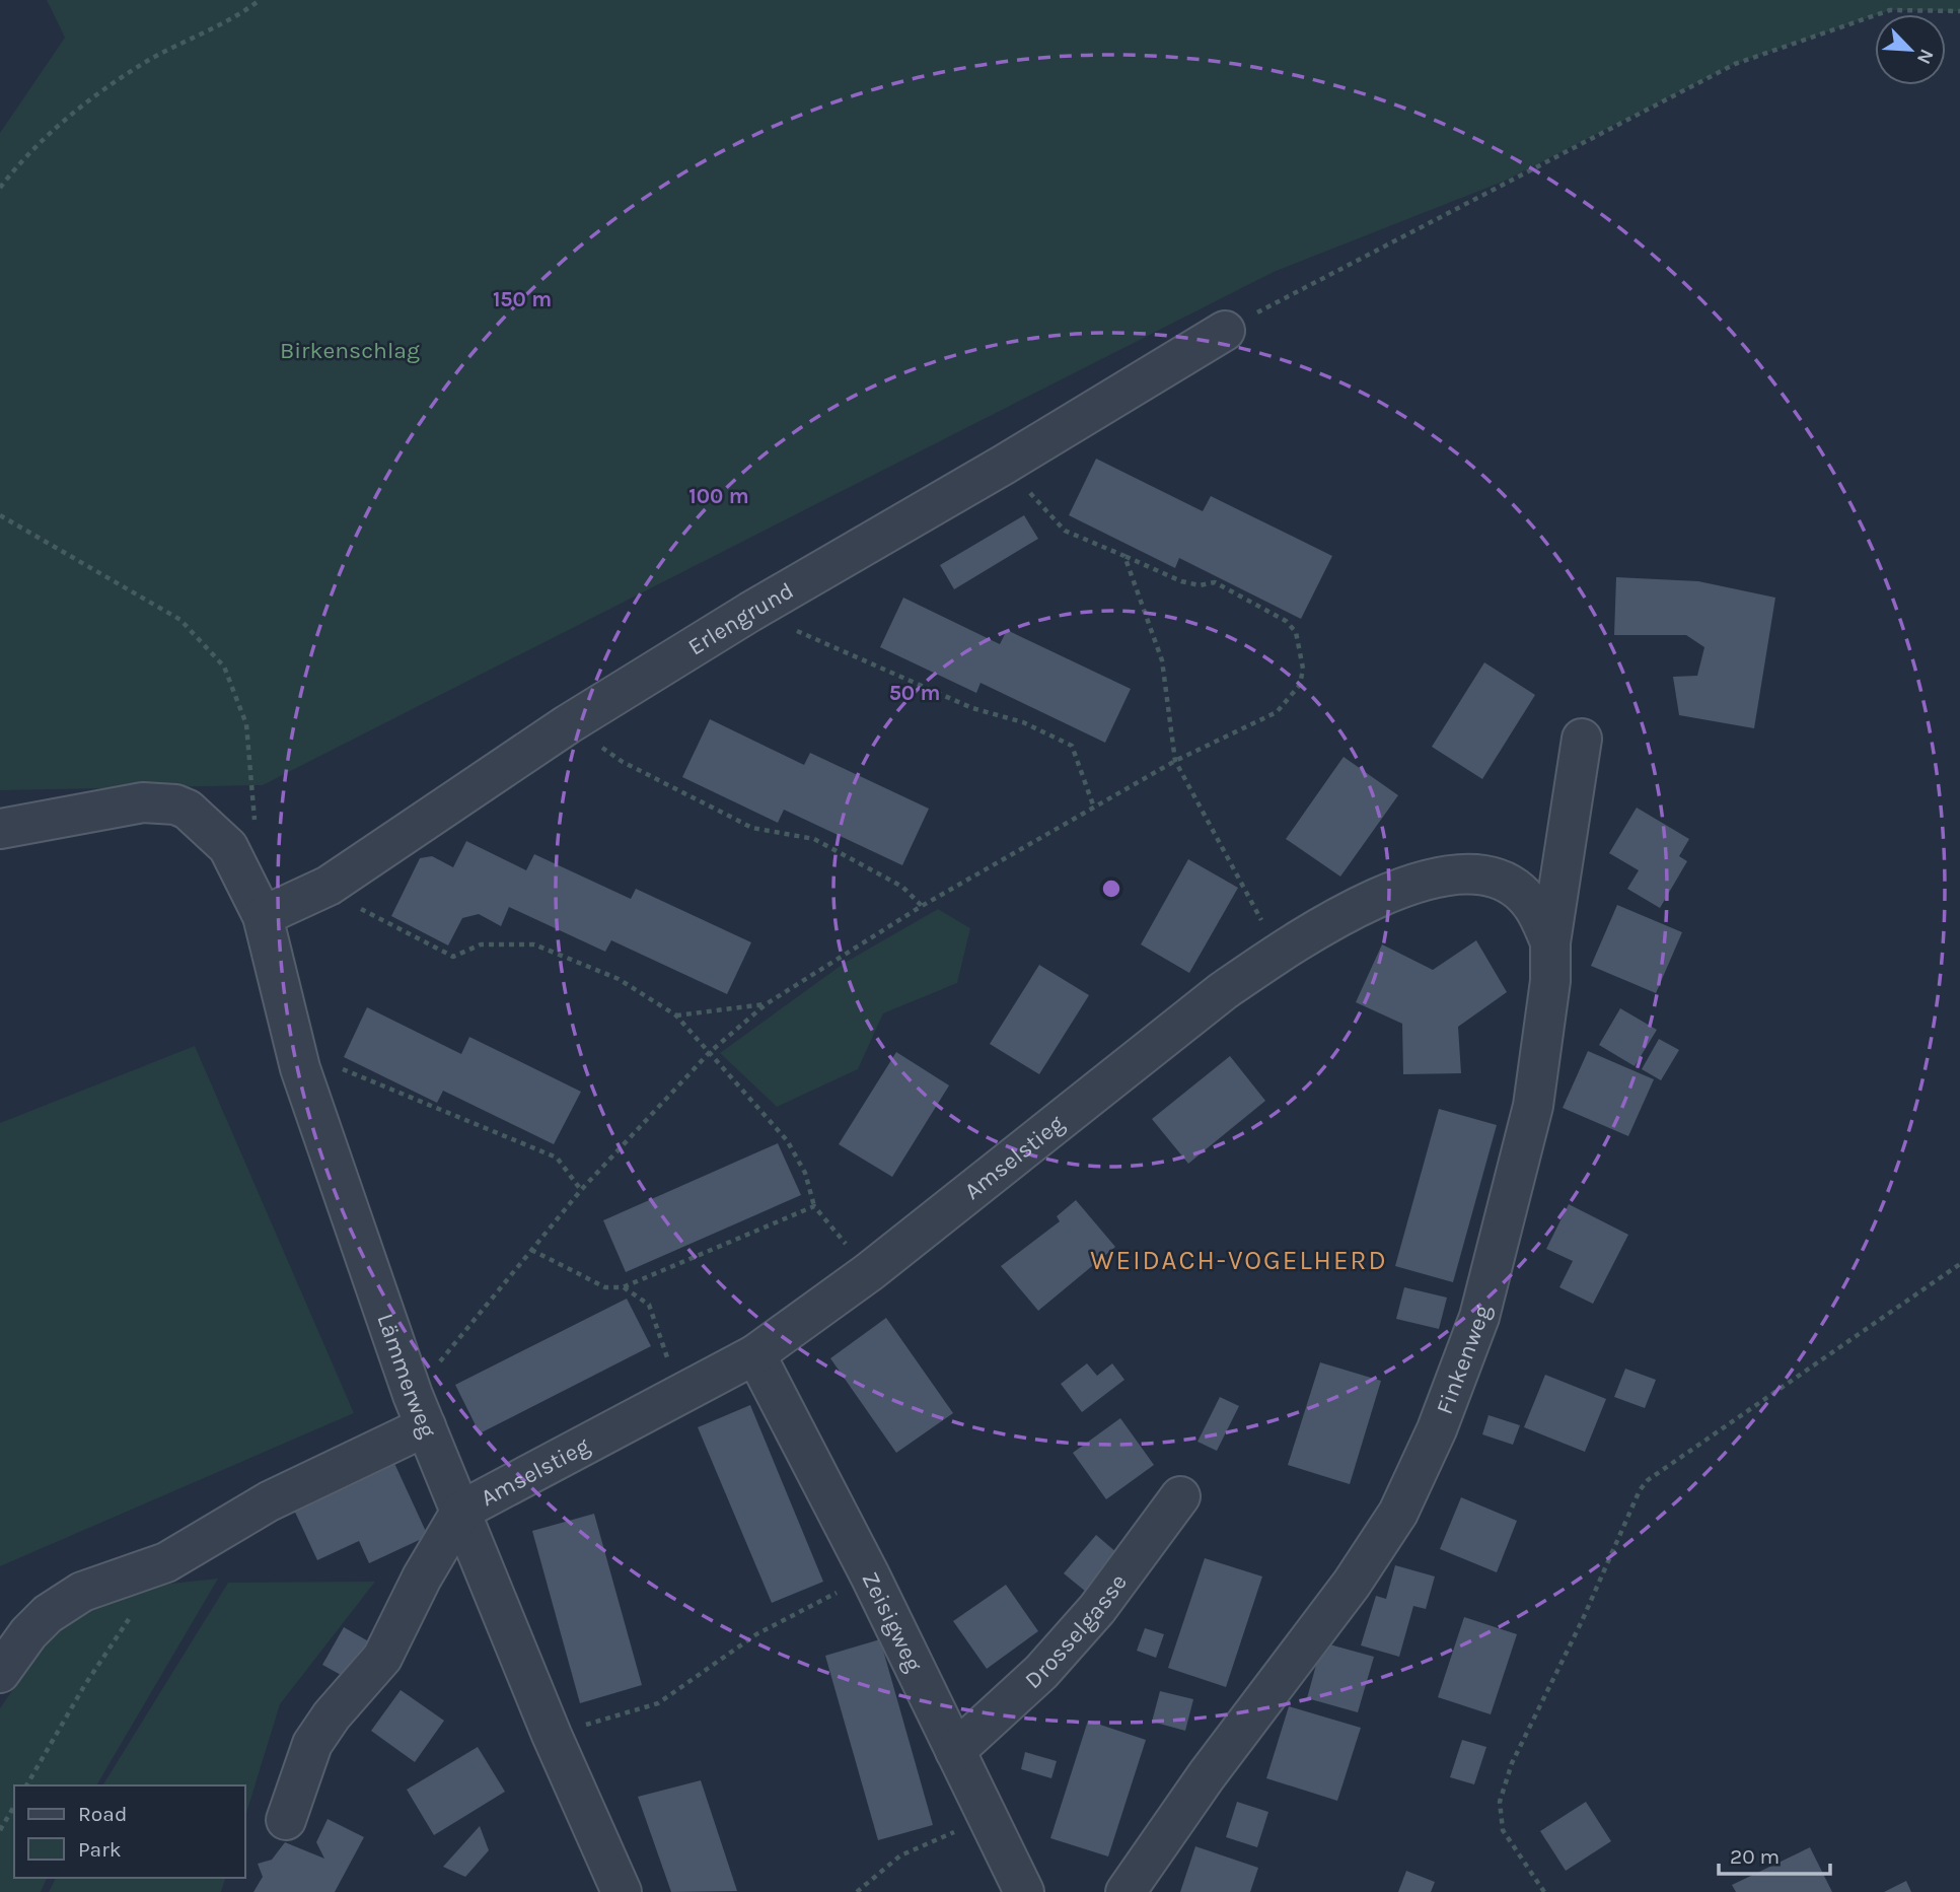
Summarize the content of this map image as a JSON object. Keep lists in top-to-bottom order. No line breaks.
{"streets":{"street":["Erlengrund","Amselstieg","Finkenweg","Lämmerweg","Zeisigweg","Drosselgasse"]},"crossings":[["Erlengrund","Lämmerweg"],["Amselstieg","Finkenweg"],["Amselstieg","Lämmerweg"],["Amselstieg","Zeisigweg"],["Zeisigweg","Drosselgasse"]],"districts":["WEIDACH-VOGELHERD"],"parks":["Birkenschlag"],"legend":["Road","Park"],"scale_bar":"20 m","north":"bottom right","rings":["150 m","100 m","50 m"]}
